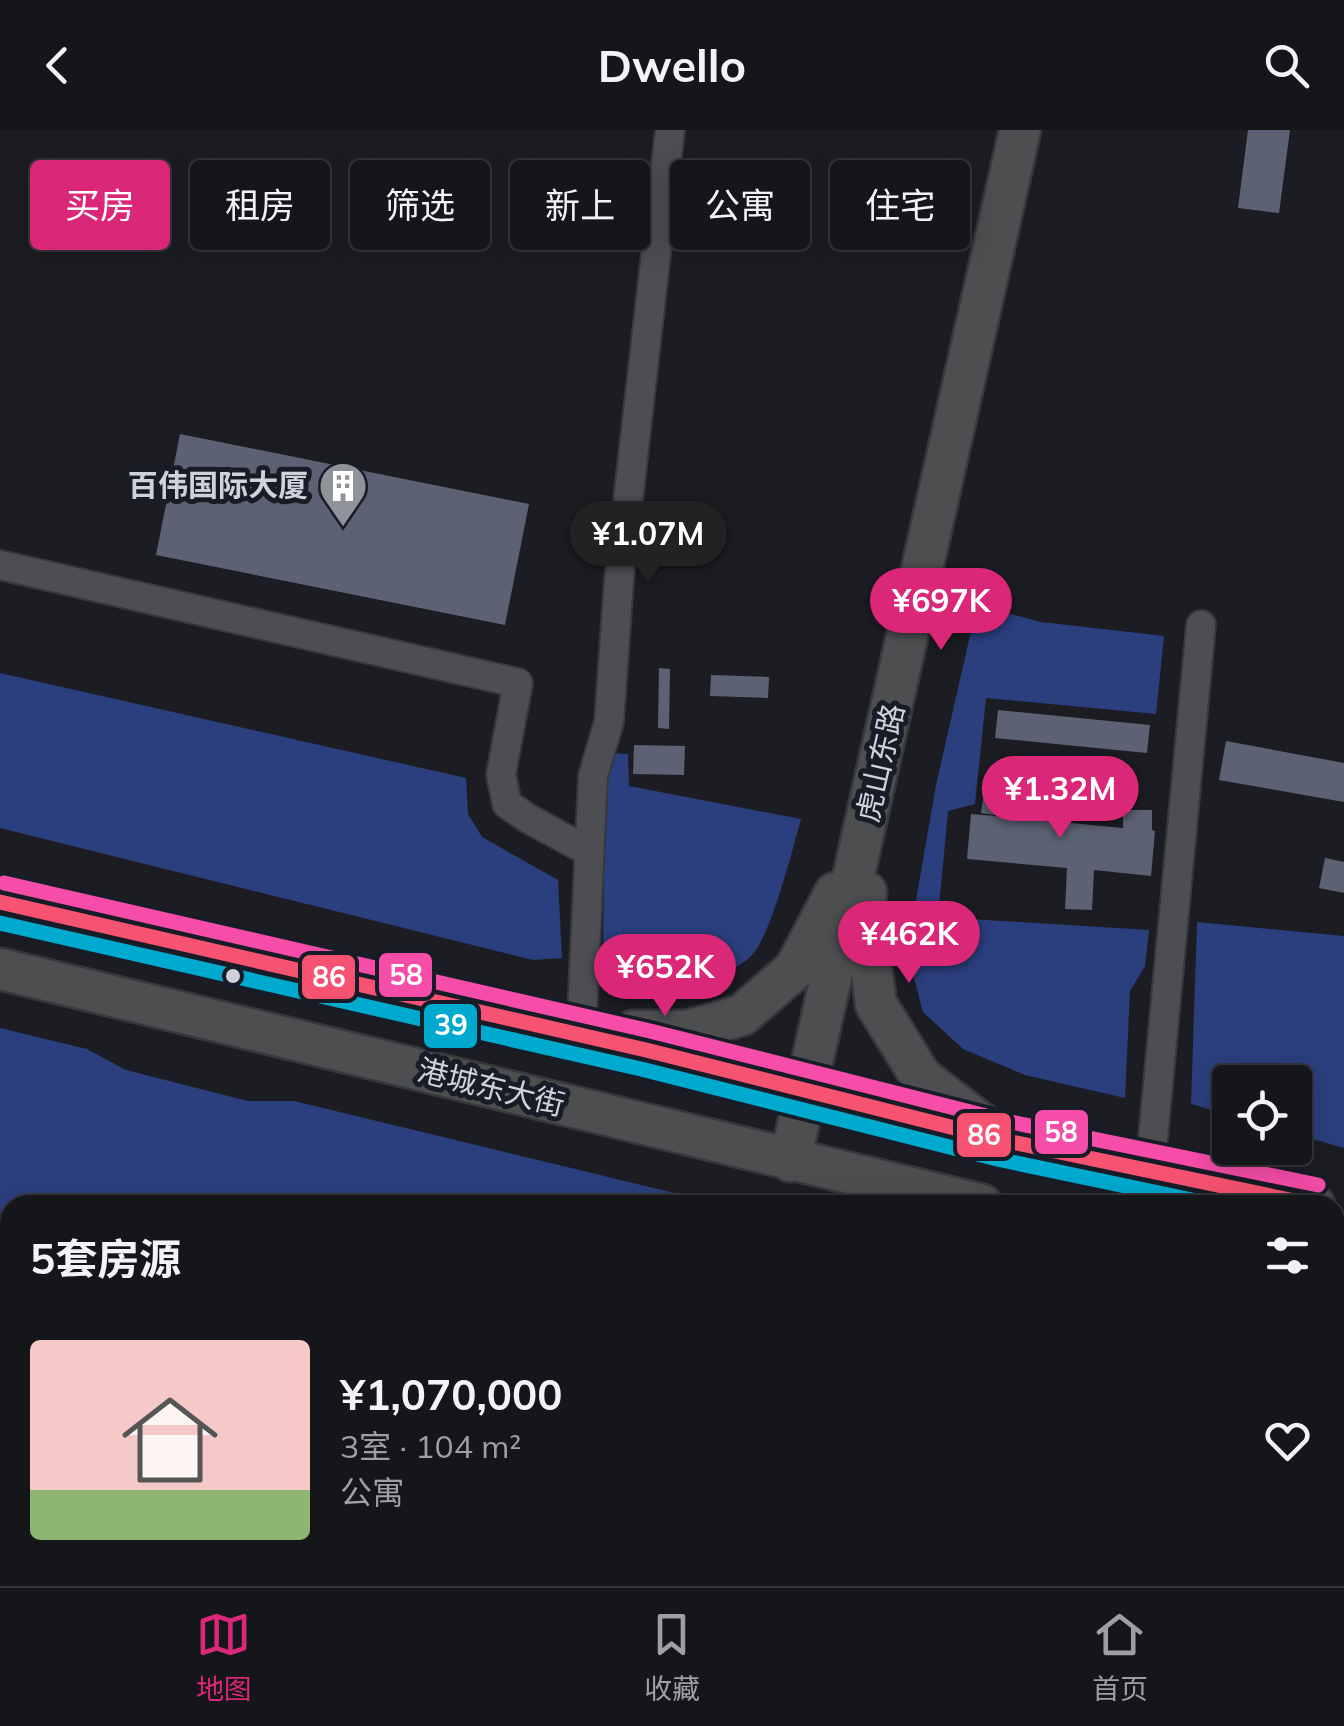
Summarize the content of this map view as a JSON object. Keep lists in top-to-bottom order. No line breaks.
{"streets":{"main road":["虎山东路","港城东大街"]},"crossings":[["虎山东路","港城东大街"]],"places":{"building":["百伟国际大厦"]},"lines":["transit line 58","transit line 86","transit line 39"],"page":{"header":"Dwello","chip":["买房","租房","筛选","新上","公寓","住宅"],"price":["¥1.07M","¥697K","¥1.32M","¥462K","¥652K"],"heading":"5套房源","list":[{"name":"¥1,070,000","note":"3室 · 104 m² · 公寓"}],"tabs":["地图","收藏","首页"]}}
